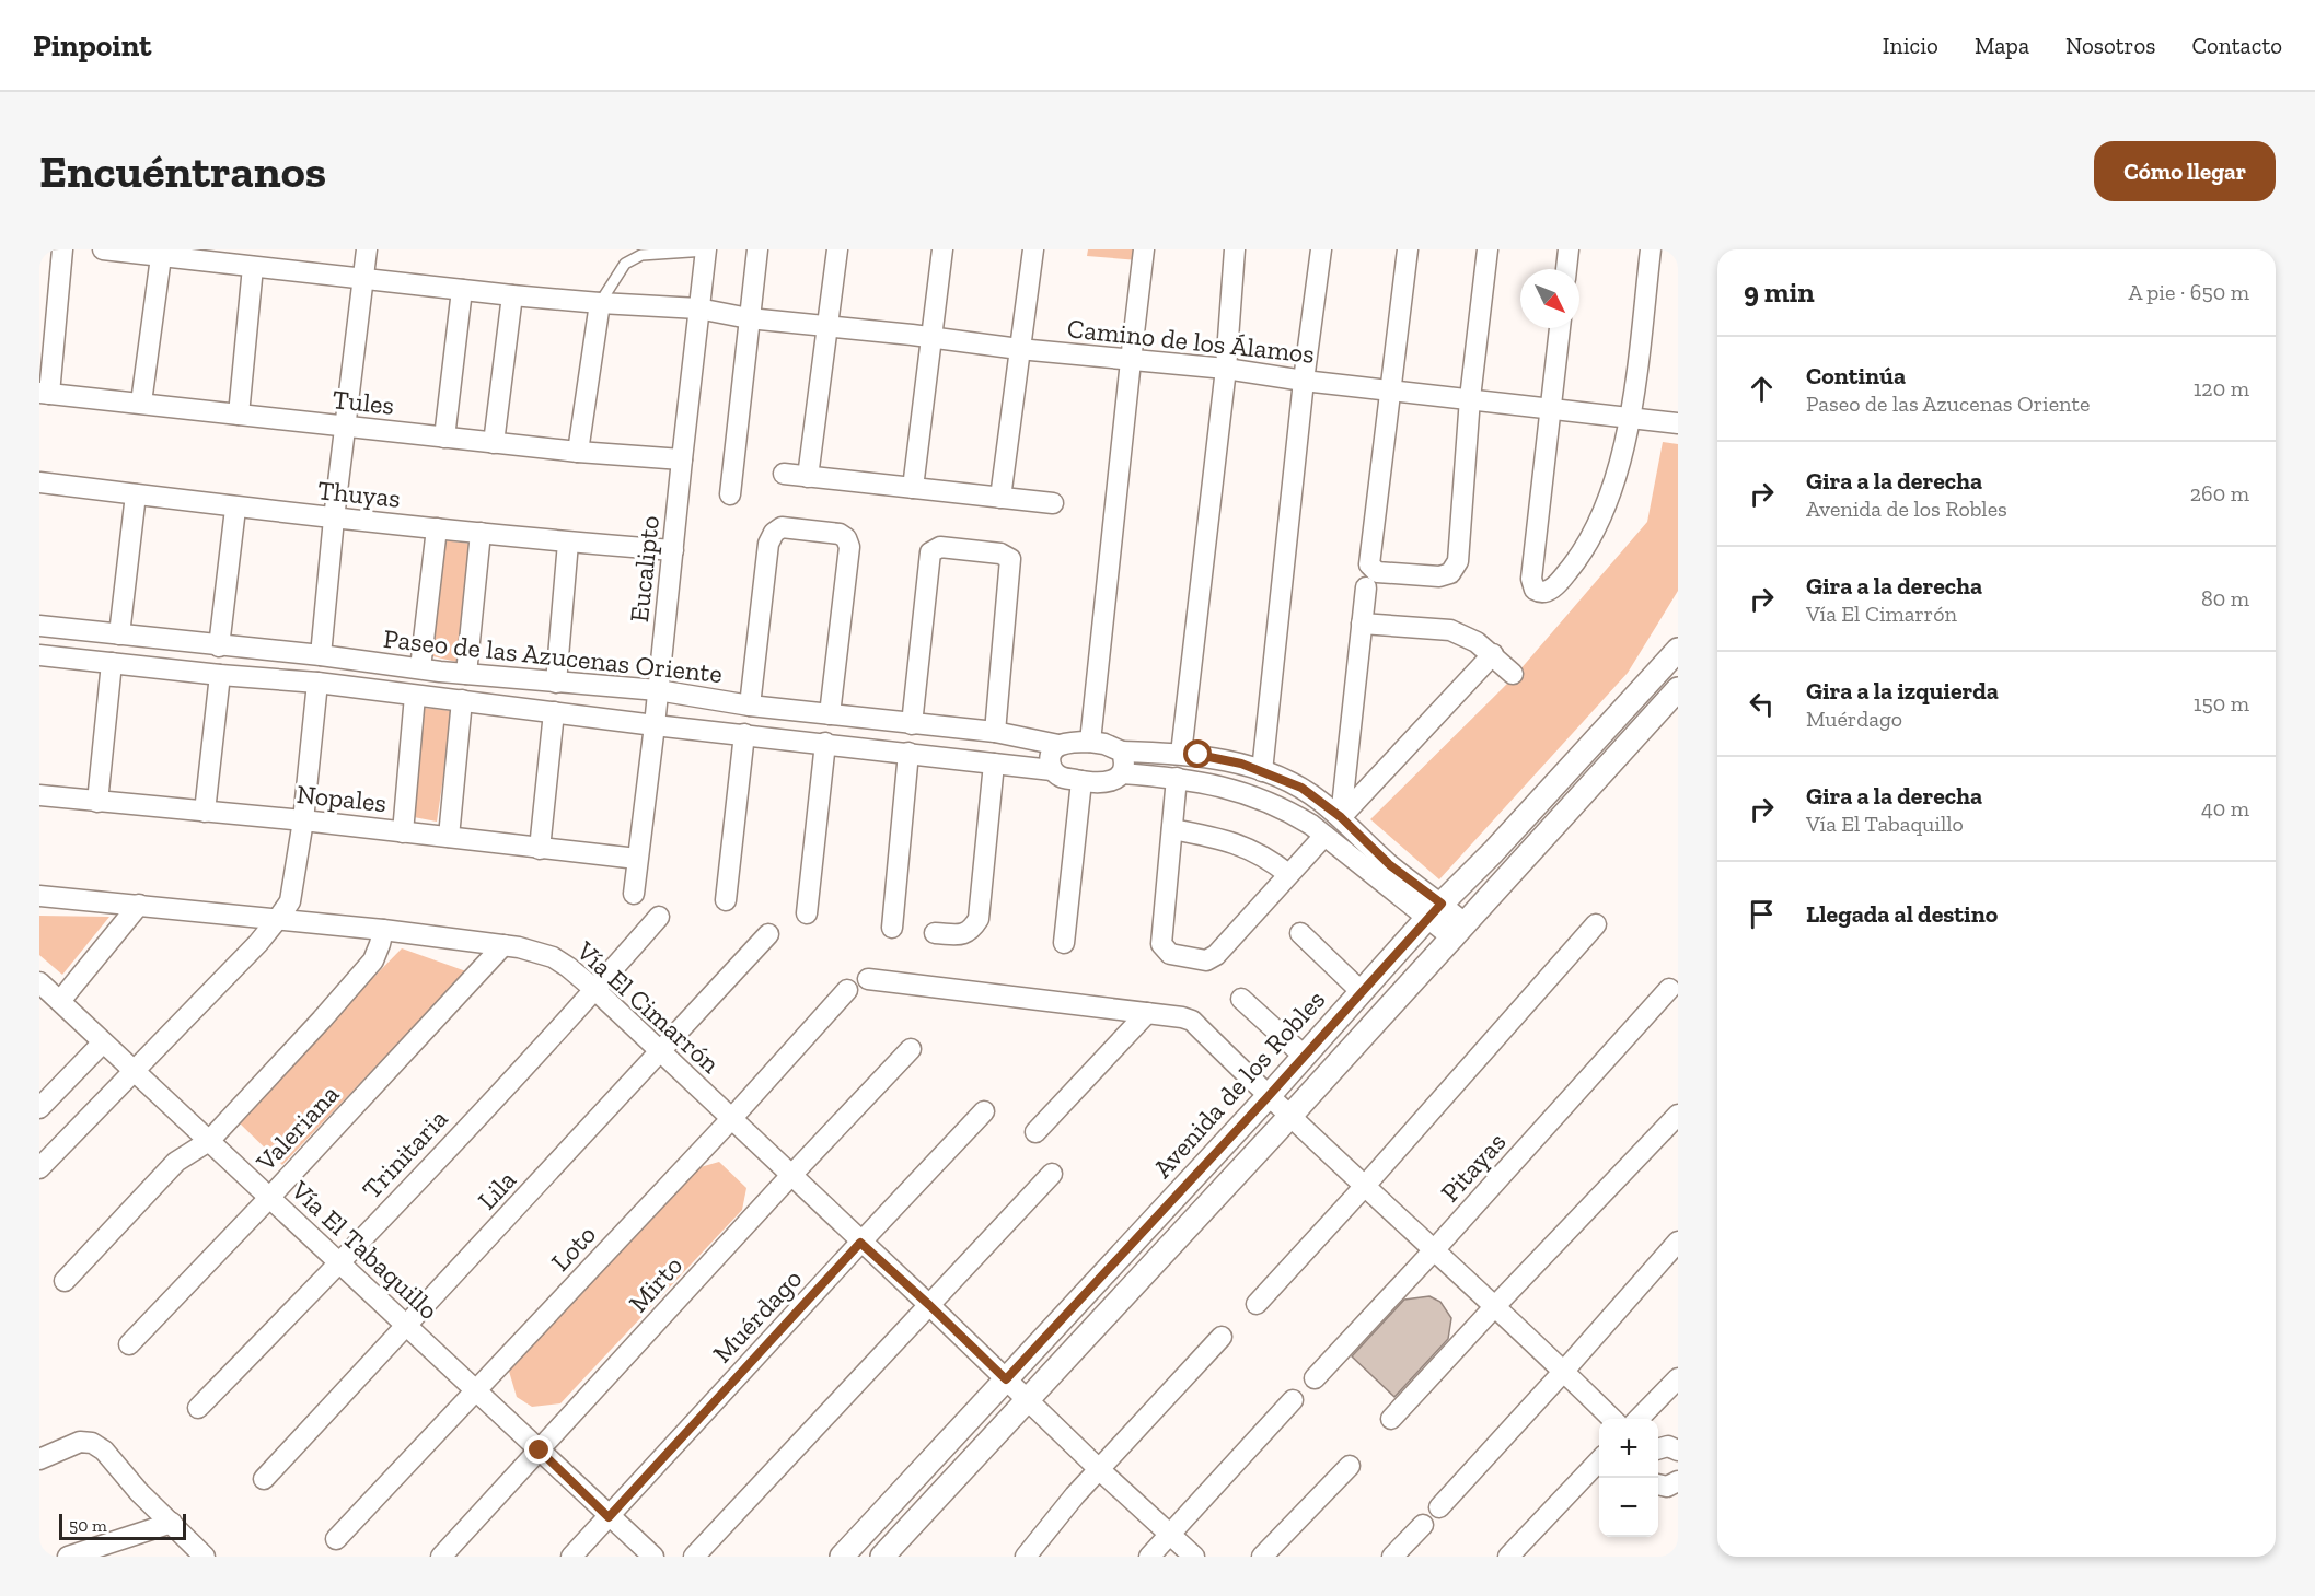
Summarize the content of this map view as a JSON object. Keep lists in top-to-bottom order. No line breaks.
{"streets":{"street":["Camino de los Álamos","Tules","Thuyas","Eucalipto","Paseo de las Azucenas Oriente","Nopales","Vía El Cimarrón","Avenida de los Robles","Valeriana","Trinitaria","Pitayas","Lila","Loto","Vía El Tabaquillo","Mirto","Muérdago"]},"crossings":[["Camino de los Álamos","Eucalipto"],["Tules","Eucalipto"],["Thuyas","Eucalipto"],["Eucalipto","Paseo de las Azucenas Oriente"],["Eucalipto","Nopales"],["Vía El Cimarrón","Avenida de los Robles"],["Vía El Cimarrón","Valeriana"],["Vía El Cimarrón","Trinitaria"],["Vía El Cimarrón","Lila"],["Vía El Cimarrón","Loto"],["Vía El Cimarrón","Mirto"],["Vía El Cimarrón","Muérdago"],["Valeriana","Vía El Tabaquillo"],["Trinitaria","Vía El Tabaquillo"],["Lila","Vía El Tabaquillo"],["Loto","Vía El Tabaquillo"],["Vía El Tabaquillo","Mirto"],["Vía El Tabaquillo","Muérdago"]],"scale_bar":"50 m","north":"bottom right","page":{"header":"Pinpoint","nav":["Inicio","Mapa","Nosotros","Contacto"],"buttons":"Cómo llegar","title":"Encuéntranos","heading":["9 min","A pie · 650 m"],"list":[["Continúa","Paseo de las Azucenas Oriente","120 m"],["Gira a la derecha","Avenida de los Robles","260 m"],["Gira a la derecha","Vía El Cimarrón","80 m"],["Gira a la izquierda","Muérdago","150 m"],["Gira a la derecha","Vía El Tabaquillo","40 m"],"Llegada al destino"],"map_buttons":["+","−"],"scale":"50 m"}}
